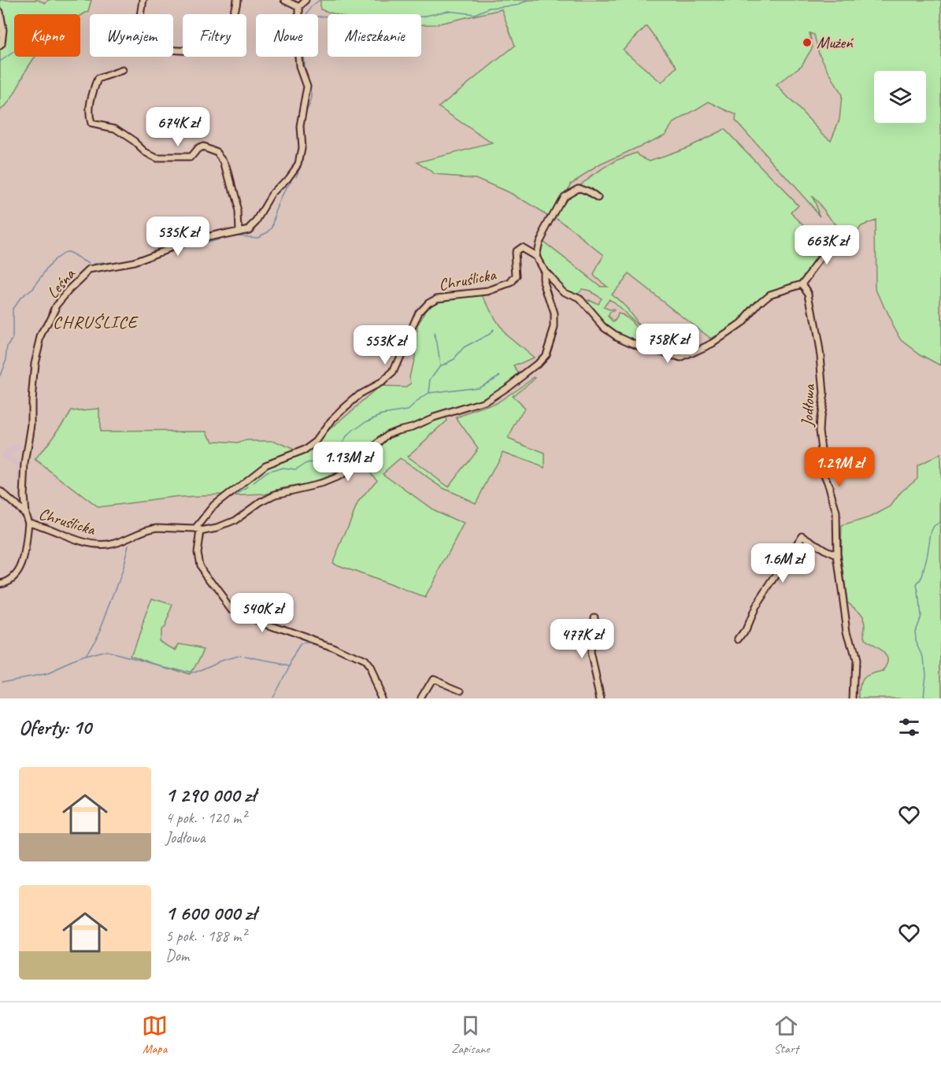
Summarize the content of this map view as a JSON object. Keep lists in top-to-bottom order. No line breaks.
{"streets":{"street":["Chruślicka","Leśna","Jodłowa"]},"crossings":[["Chruślicka","Leśna"]],"districts":["CHRUŚLICE"],"places":["Mużeń"],"page":{"chip":["Kupno","Wynajem","Filtry","Nowe","Mieszkanie"],"price":["674K zł","535K zł","663K zł","758K zł","553K zł","1.13M zł","1.29M zł","1.6M zł","540K zł","477K zł"],"heading":"Oferty: 10","list":[{"name":"1 290 000 zł","note":"4 pok. · 120 m² · Jodłowa"},{"name":"1 600 000 zł","note":"5 pok. · 188 m² · Dom"}],"tabs":["Mapa","Zapisane","Start"]}}
